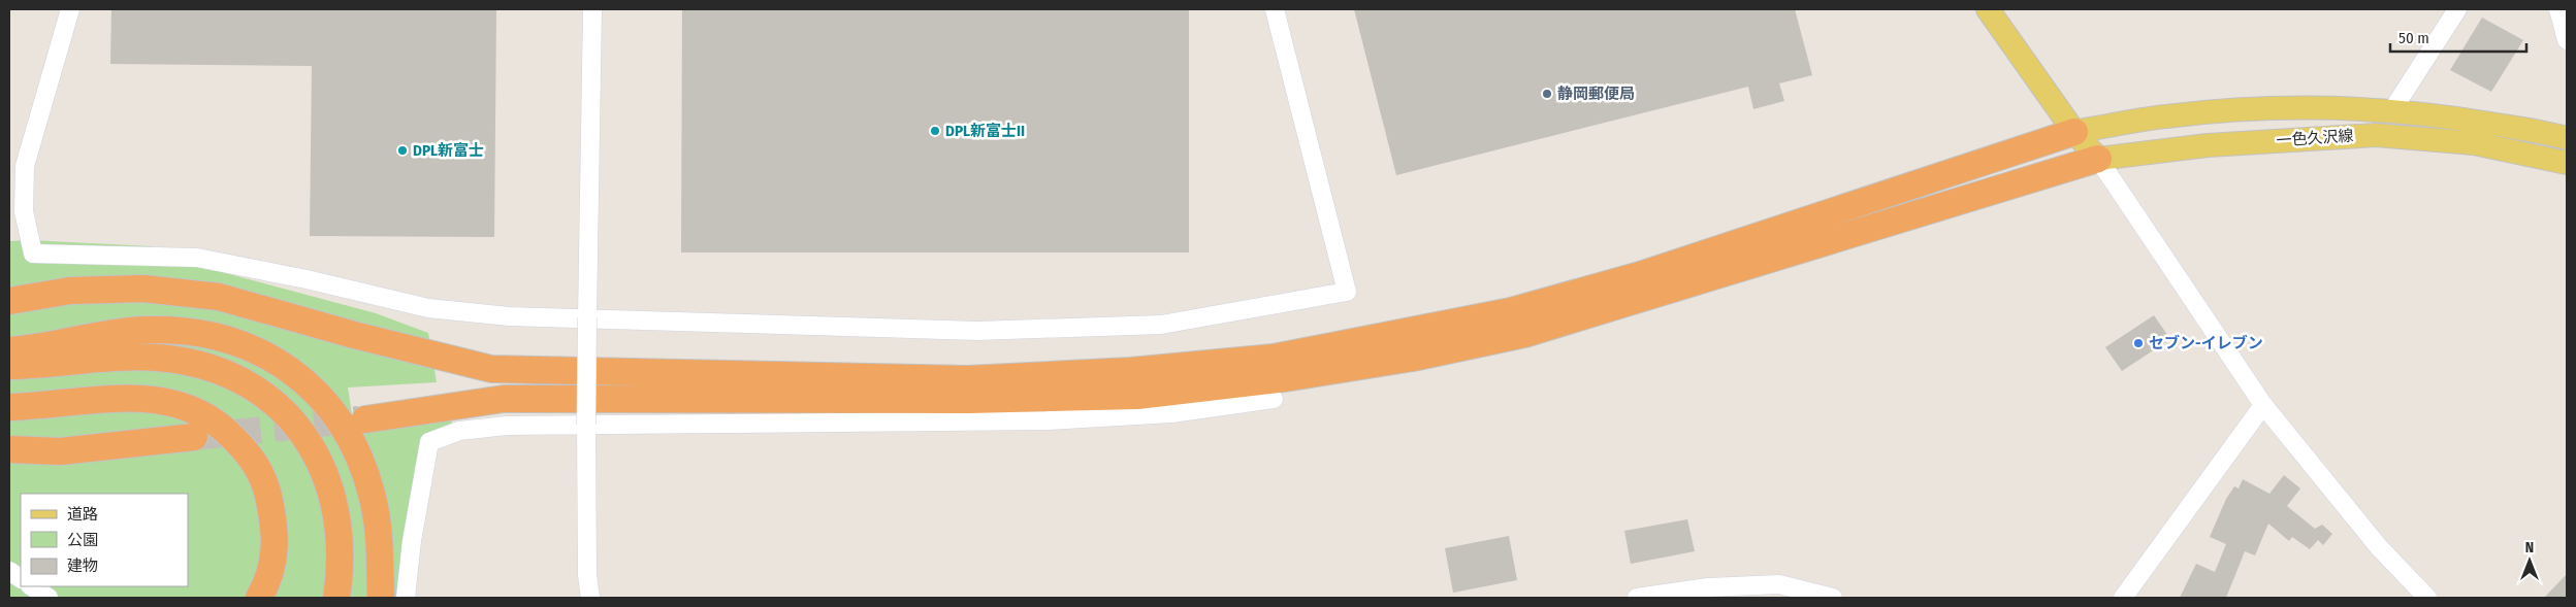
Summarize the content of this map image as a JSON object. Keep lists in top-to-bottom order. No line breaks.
{"streets":{"main road":["一色久沢線"]},"places":["静岡郵便局","DPL新富士II","DPL新富士","セブン-イレブン"],"legend":["道路","公園","建物"],"scale_bar":"50 m","north":"top"}
